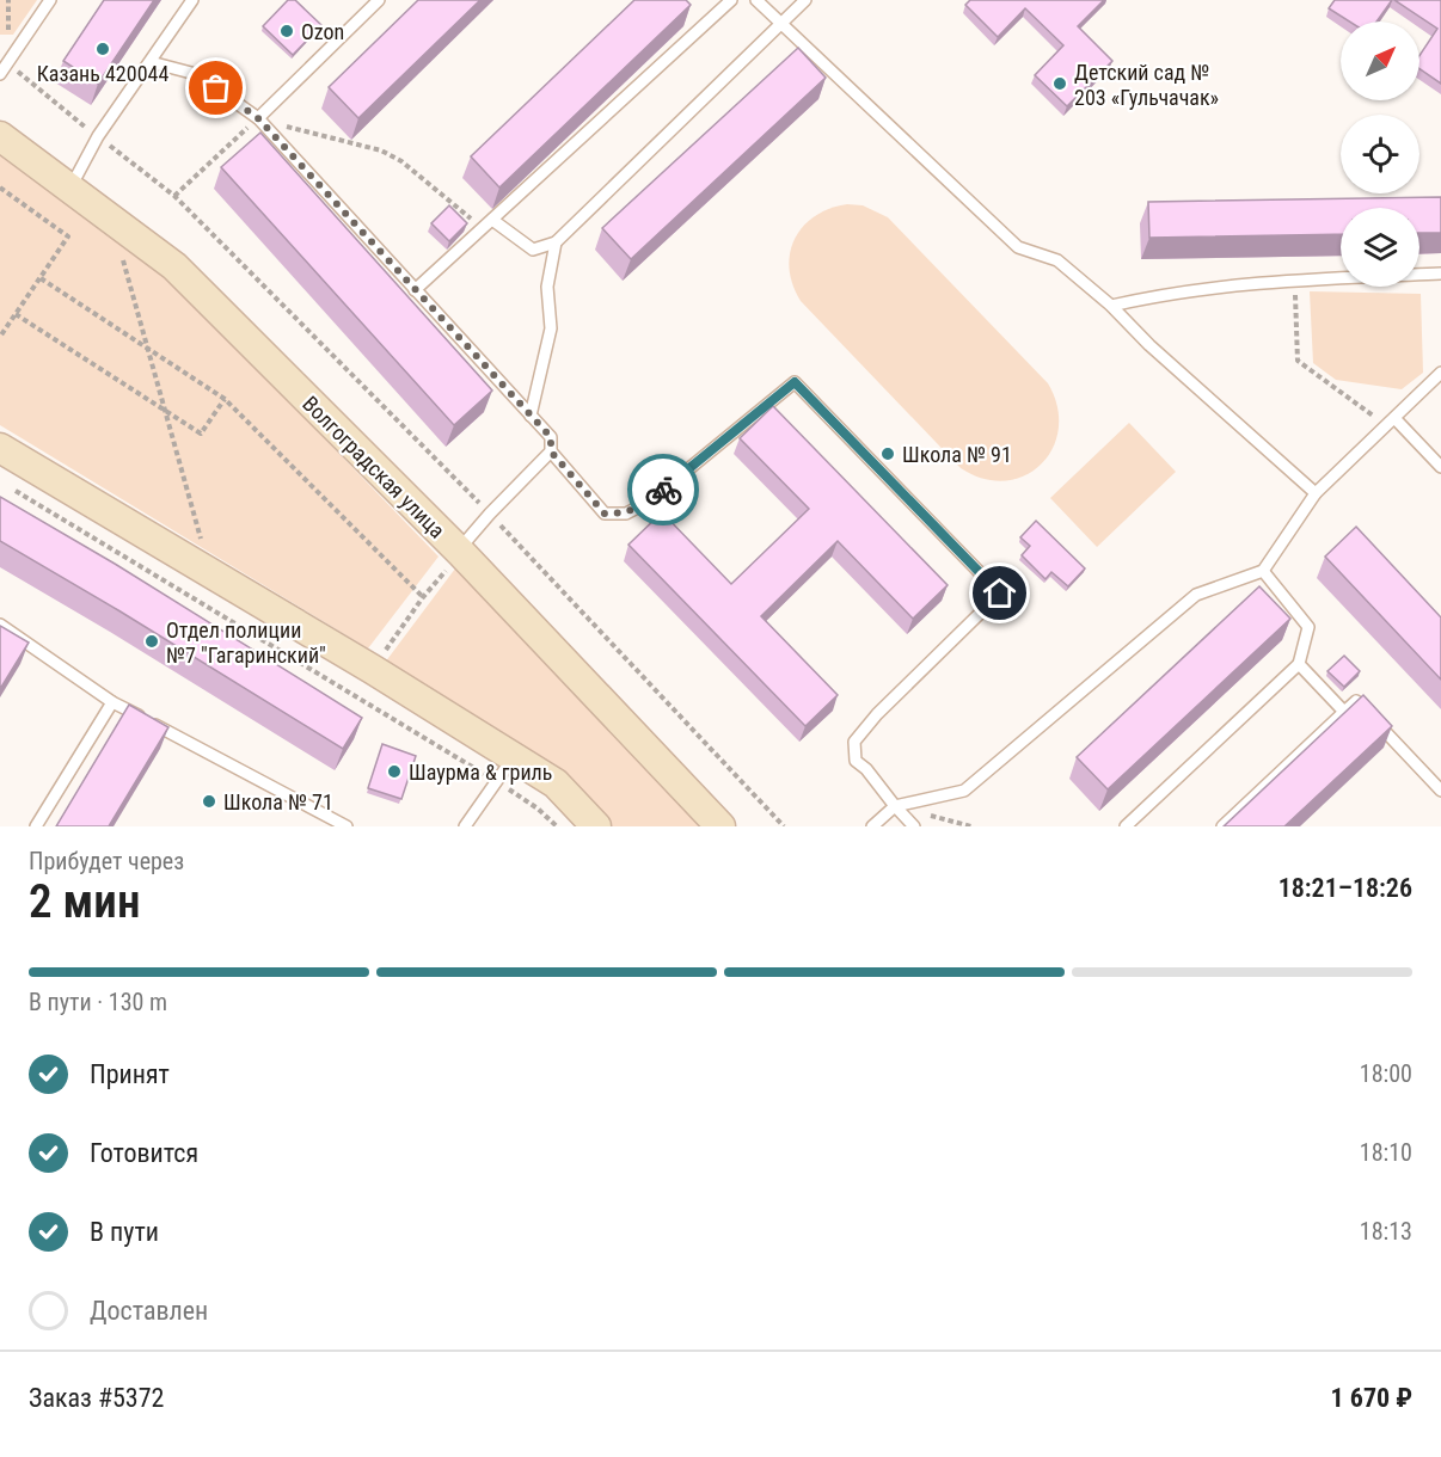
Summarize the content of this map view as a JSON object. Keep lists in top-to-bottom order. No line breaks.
{"streets":{"main road":["Волгоградская улица"]},"places":["Ozon","Казань 420044","Детский сад № 203 «Гульчачак»","Школа № 91","Отдел полиции №7 \"Гагаринский\"","Шаурма & гриль","Школа № 71"],"north":"top right","page":{"heading":["2 мин","Прибудет через","18:21–18:26"],"panel":["Заказ #5372","1 670 ₽"],"bar":"В пути · 130 m","list":[["Принят","18:00"],["Готовится","18:10"],["В пути","18:13"],"Доставлен"]}}
